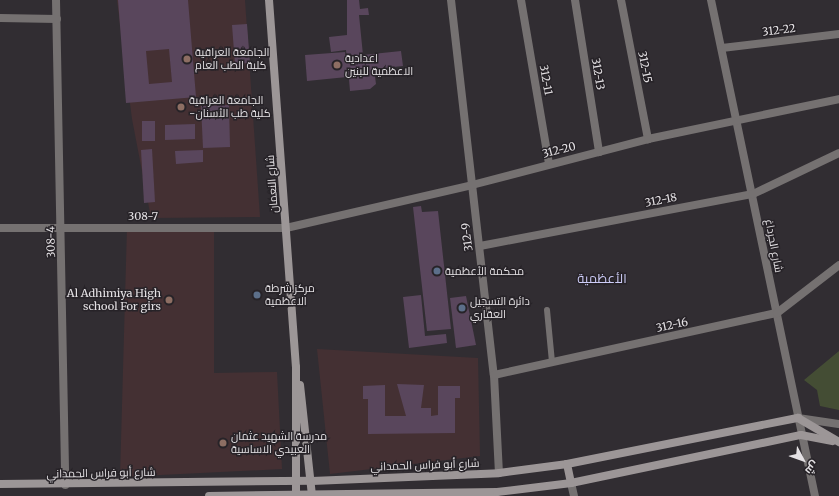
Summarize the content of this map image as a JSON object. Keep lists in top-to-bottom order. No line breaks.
{"streets":{"street":["312-22","312-15","312-13","312-11","312-20","شارع النعمان","312-18","308-7","312-9","308-4","شارع الجرداغ","312-16","شارع أبو فراس الحمداني"]},"crossings":[["312-22","شارع الجرداغ"],["312-15","312-20"],["312-13","312-20"],["312-11","312-20"],["312-20","شارع النعمان"],["312-20","308-7"],["312-20","312-9"],["312-20","شارع الجرداغ"],["شارع النعمان","308-7"],["شارع النعمان","شارع أبو فراس الحمداني"],["312-18","312-9"],["312-18","شارع الجرداغ"],["308-7","308-4"],["312-9","312-16"],["312-9","شارع أبو فراس الحمداني"],["308-4","شارع أبو فراس الحمداني"],["شارع الجرداغ","312-16"],["شارع الجرداغ","شارع أبو فراس الحمداني"]],"districts":["الأعظمية"],"places":["الجامعة العراقية كلية الطب العام","اعدادية الاعظمية للبنين","الجامعة العراقية -كلية طب الأسنان","محكمة الأعظمية","مركز شرطة الاعظمية","Al Adhimiya High school For girs","دائرة التسجيل العقاري","مدرسة الشهيد عثمان العبيدي الاساسية"],"north":"bottom right"}
